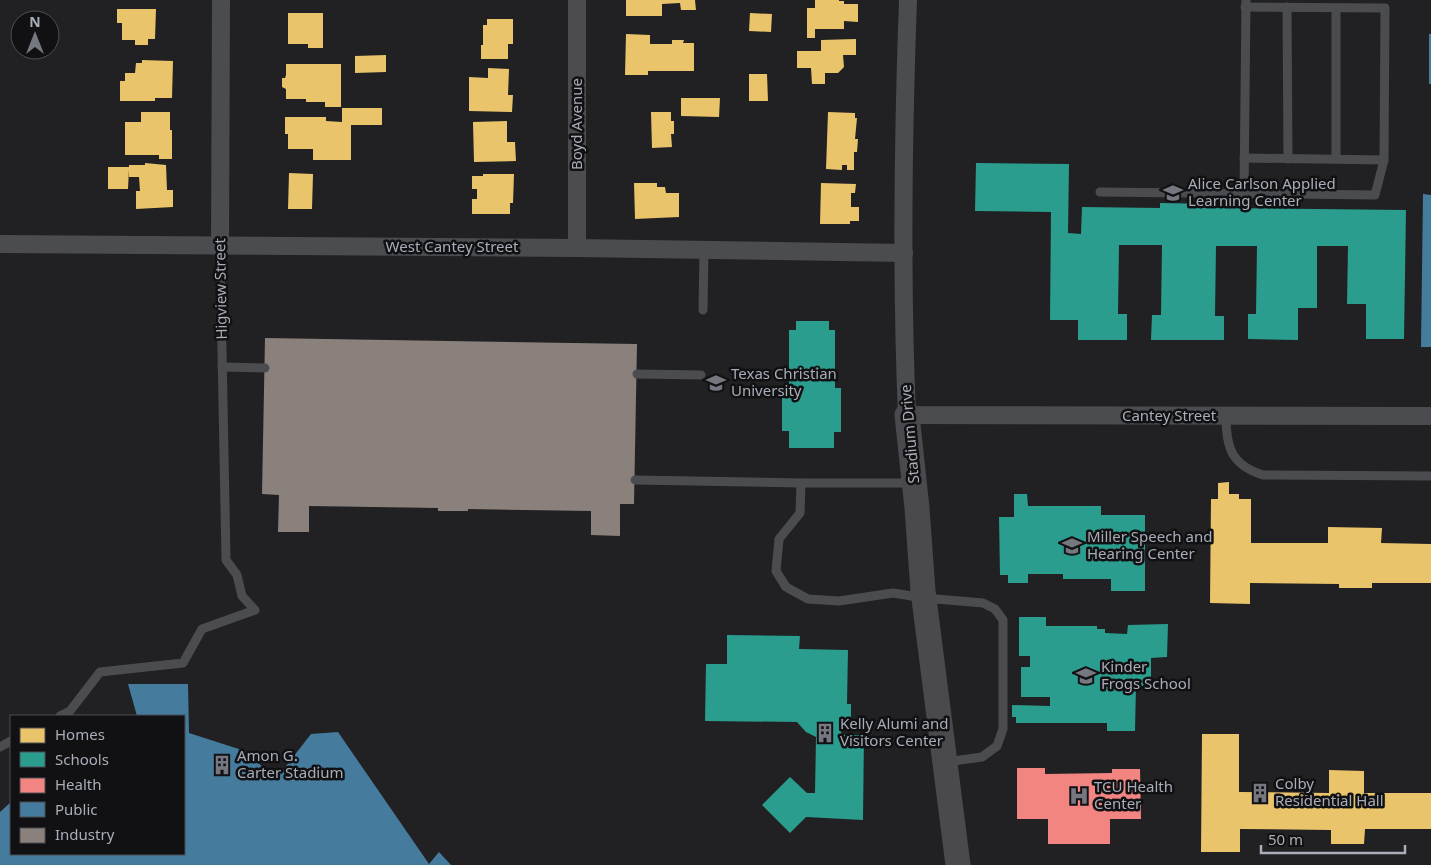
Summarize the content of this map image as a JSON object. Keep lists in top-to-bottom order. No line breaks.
{"streets":{"street":["Boyd Avenue","West Cantey Street","Higview Street","Cantey Street","Stadium Drive"]},"crossings":[["Boyd Avenue","West Cantey Street"],["West Cantey Street","Higview Street"],["West Cantey Street","Stadium Drive"],["Cantey Street","Stadium Drive"]],"places":{"school or university":["Alice Carlson Applied Learning Center","Texas Christian University","Miller Speech and Hearing Center","Kinder Frogs School"],"building":["Kelly Alumi and Visitors Center","Amon G. Carter Stadium","Colby Residential Hall"],"hospital":["TCU Health Center"]},"legend":["Homes","Schools","Health","Public","Industry"],"scale_bar":"50 m","north":"top"}
